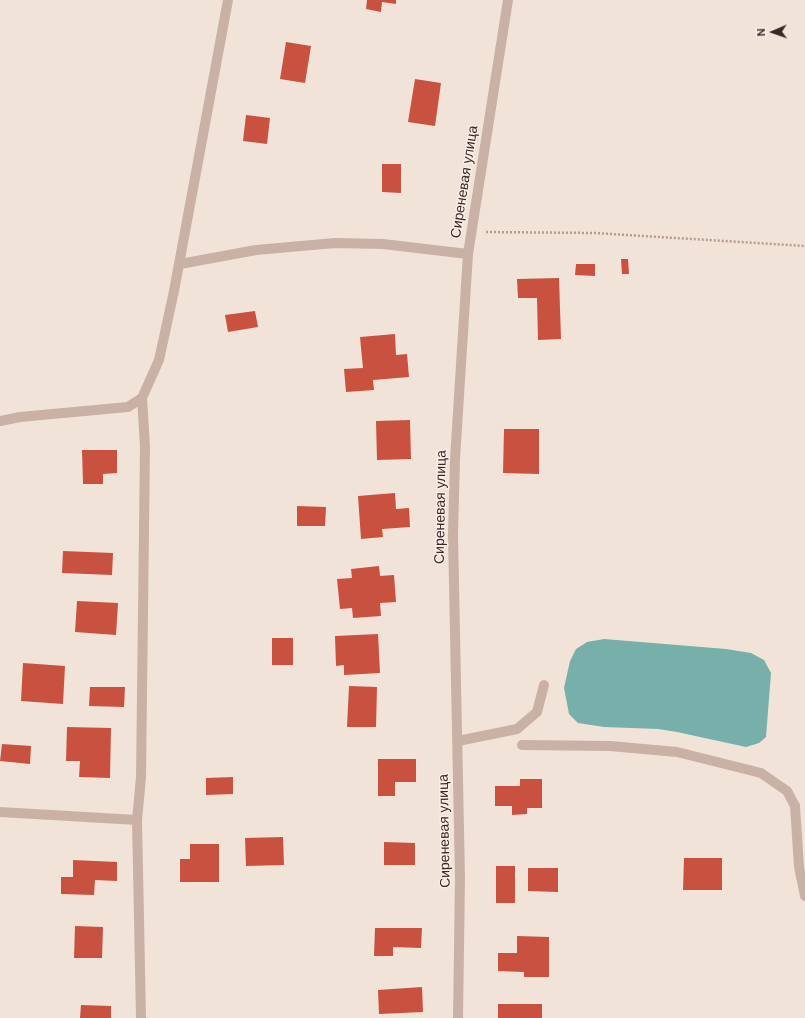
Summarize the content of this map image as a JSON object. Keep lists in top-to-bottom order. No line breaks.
{"streets":{"street":["Сиреневая улица"]},"north":"left"}
